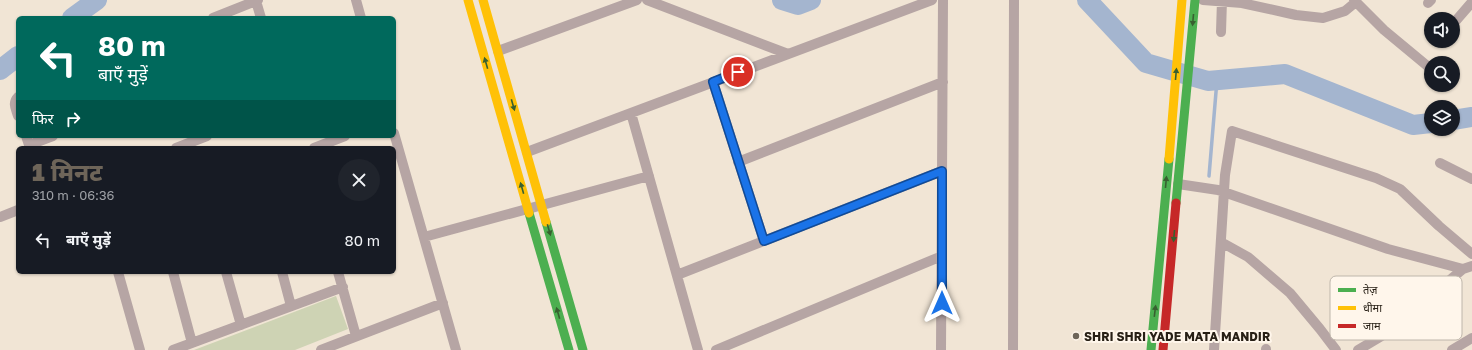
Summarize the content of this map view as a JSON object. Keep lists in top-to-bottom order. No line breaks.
{"places":["SHRI SHRI YADE MATA MANDIR"],"legend":["तेज़","धीमा","जाम"],"page":{"turn":["80 m","बाएँ मुड़ें"],"then":"फिर","heading":["1 मिनट","310 m · 06:36"],"list":[{"name":"बाएँ मुड़ें","value":"80 m"}]}}
